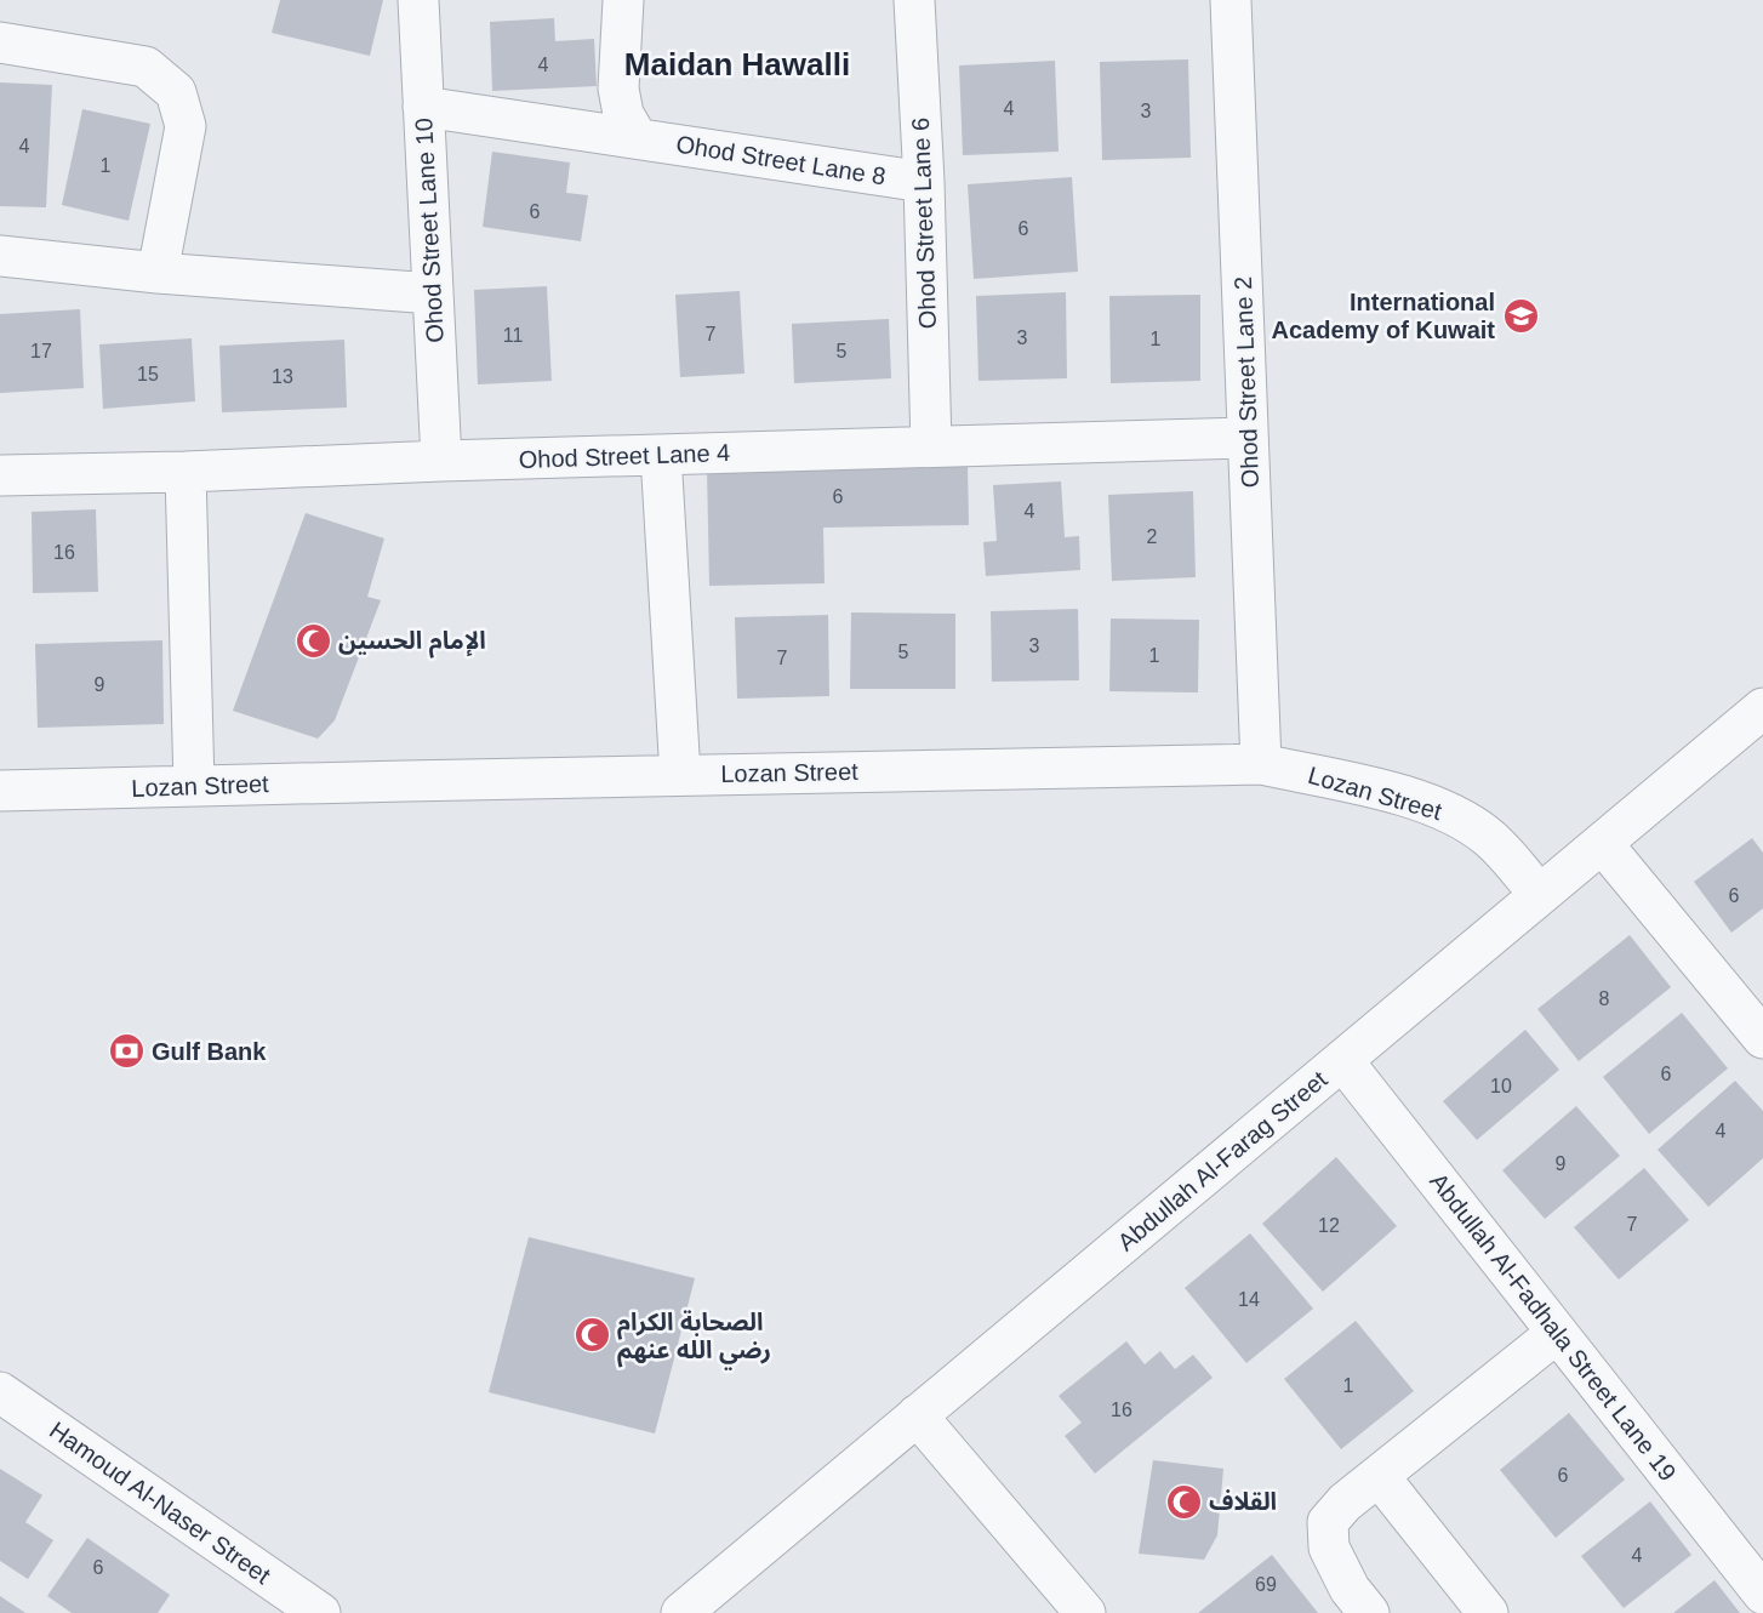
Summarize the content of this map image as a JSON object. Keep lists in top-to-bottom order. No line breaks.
{"streets":{"street":["Ohod Street Lane 8","Ohod Street Lane 6","Ohod Street Lane 10","Ohod Street Lane 2","Ohod Street Lane 4","Lozan Street","Abdullah Al-Farag Street","Abdullah Al-Fadhala Street Lane 19","Hamoud Al-Naser Street"]},"crossings":[["Ohod Street Lane 8","Ohod Street Lane 6"],["Ohod Street Lane 8","Ohod Street Lane 10"],["Ohod Street Lane 6","Ohod Street Lane 4"],["Ohod Street Lane 10","Ohod Street Lane 4"],["Ohod Street Lane 2","Ohod Street Lane 4"],["Ohod Street Lane 2","Lozan Street"],["Lozan Street","Abdullah Al-Farag Street"],["Abdullah Al-Farag Street","Abdullah Al-Fadhala Street Lane 19"]],"districts":["Maidan Hawalli"],"places":{"school or university":["International Academy of Kuwait"],"mosque":["الإمام الحسين","الصحابة الكرام رضي الله عنهم","القلاف"],"bank":["Gulf Bank"]},"house_numbers":["4","4","3","4","1","6","6","7","11","3","1","17","5","15","13","6","4","2","16","3","5","1","7","9","6","8","6","10","4","9","7","12","14","1","16","6","4","6","69"]}
